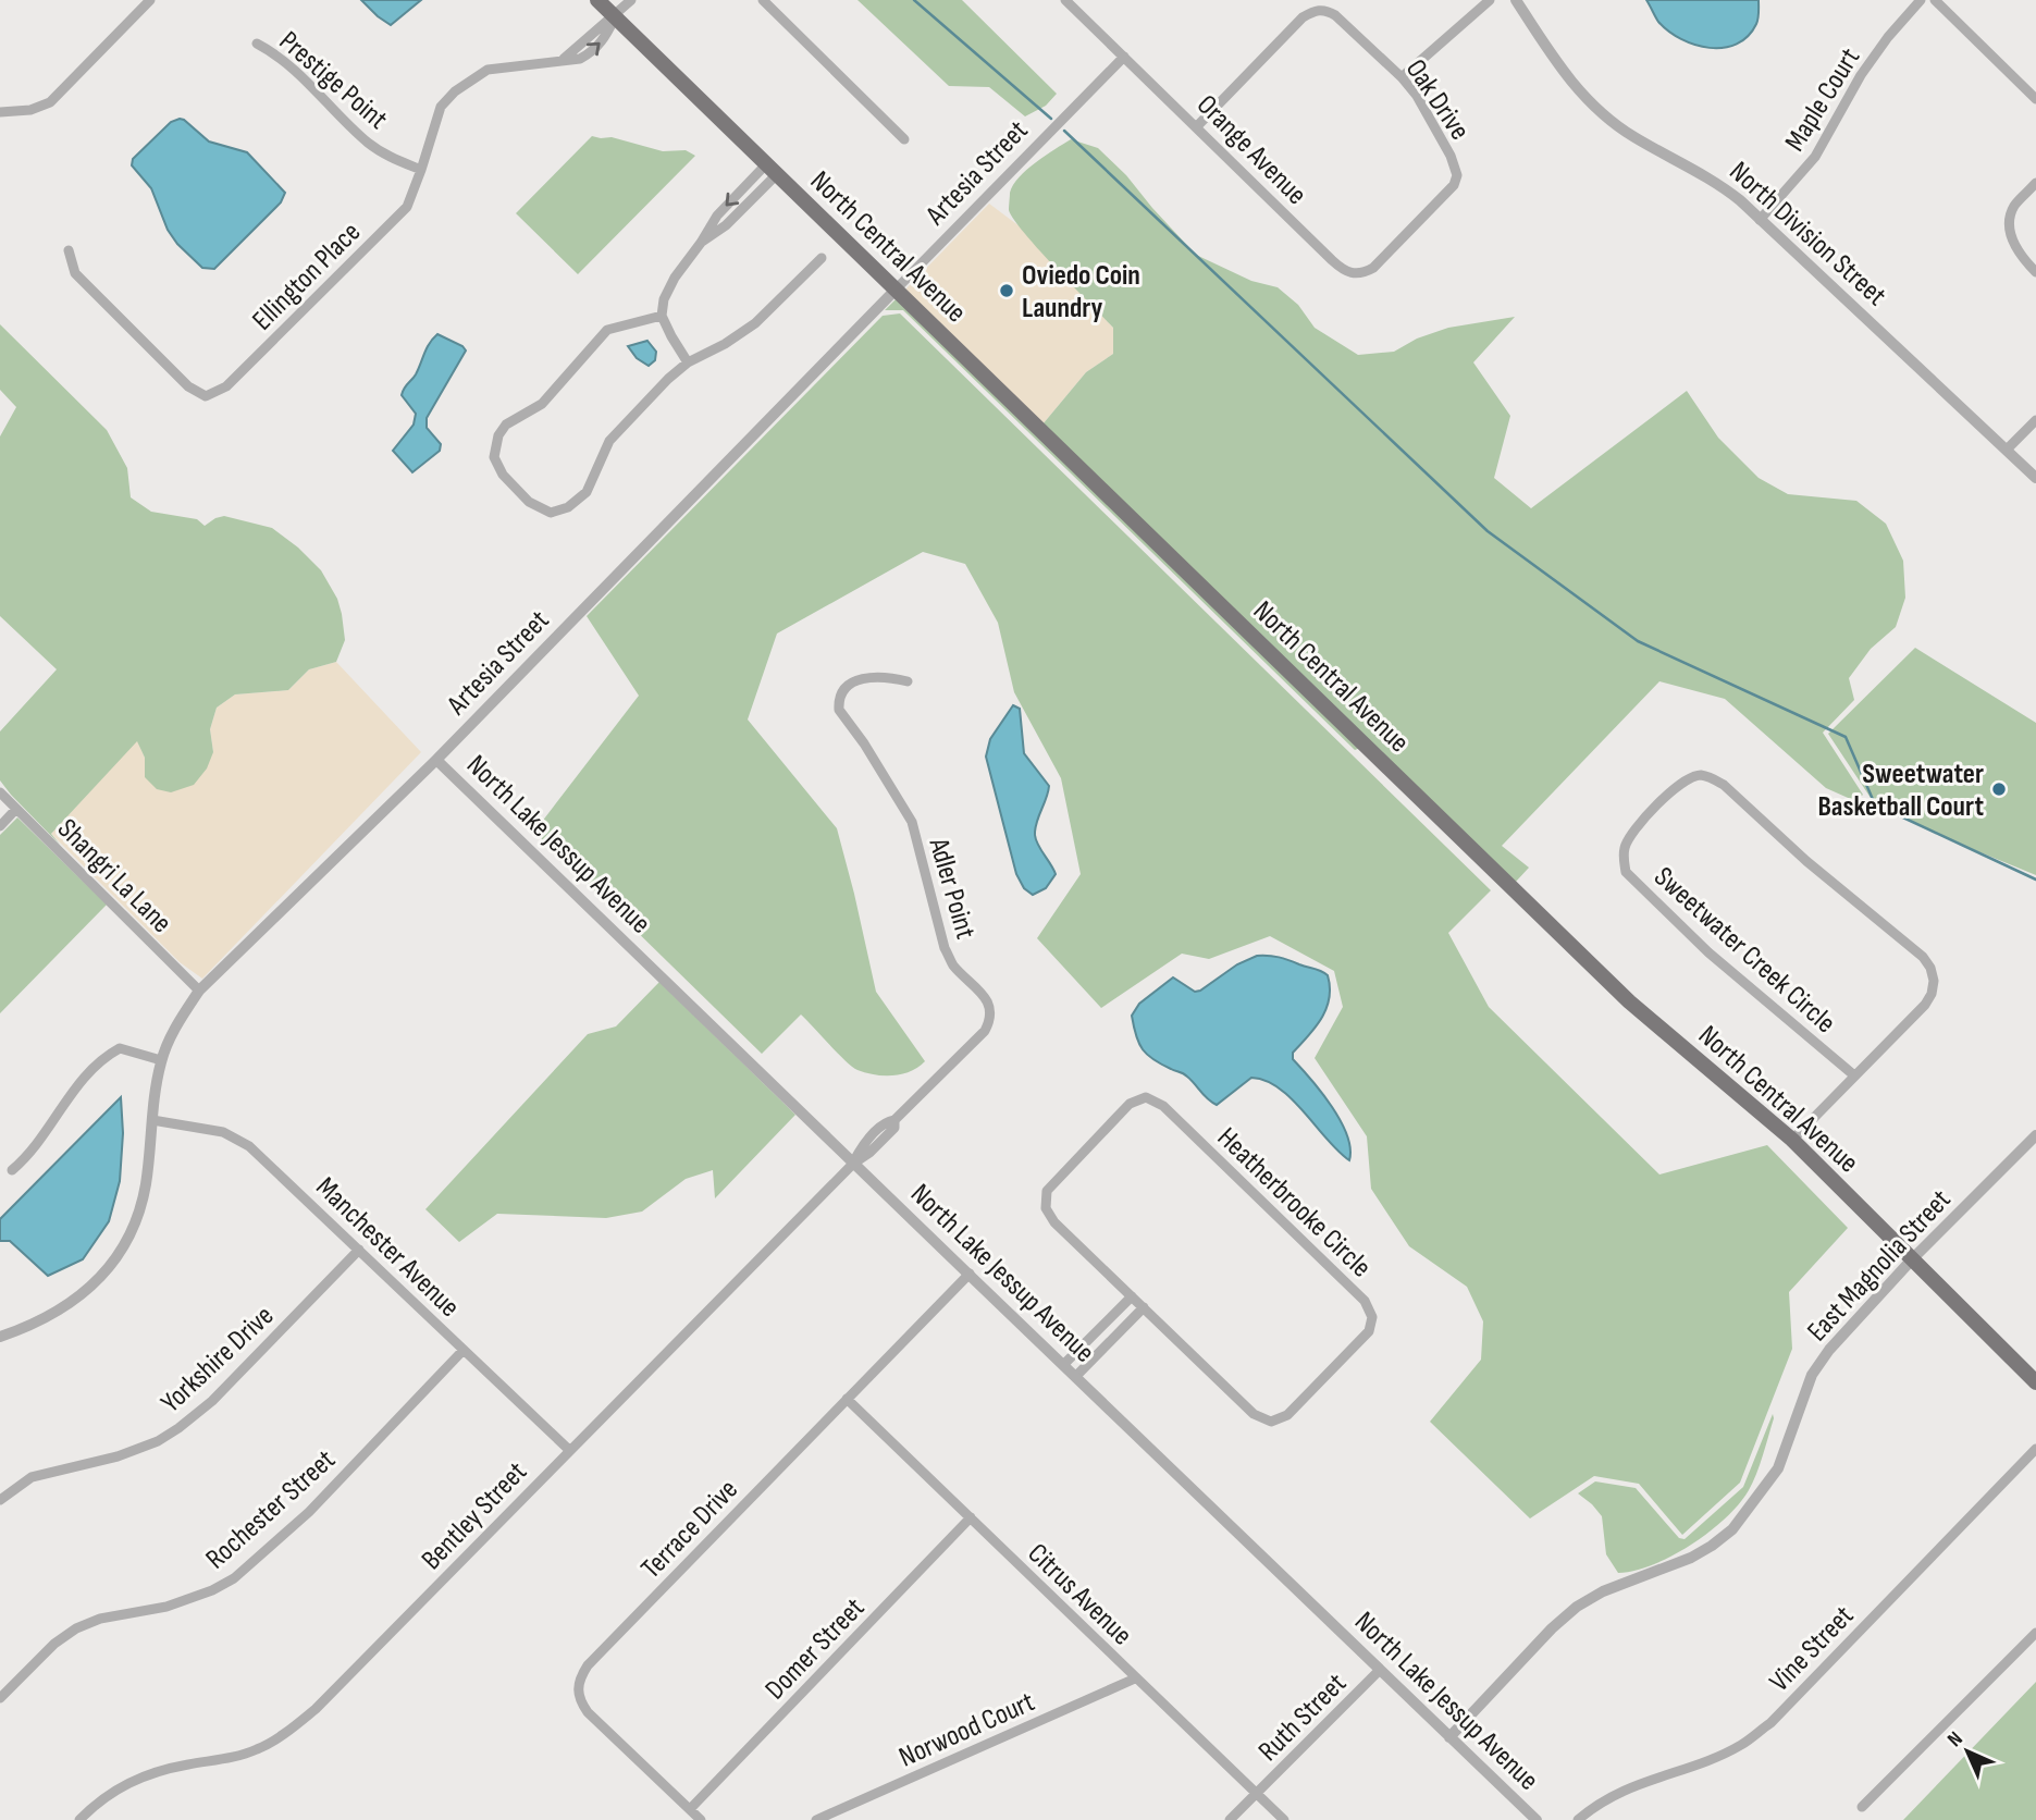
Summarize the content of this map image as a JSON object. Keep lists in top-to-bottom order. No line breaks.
{"streets":{"main road":["North Central Avenue"],"street":["Prestige Point","Oak Drive","Maple Court","Orange Avenue","Artesia Street","North Division Street","Ellington Place","North Lake Jessup Avenue","Shangri La Lane","Adler Point","Sweetwater Creek Circle","Heatherbrooke Circle","Manchester Avenue","East Magnolia Street","Yorkshire Drive","Rochester Street","Bentley Street","Terrace Drive","Citrus Avenue","Domer Street","Vine Street","Ruth Street","Norwood Court"]},"crossings":[["Prestige Point","Ellington Place"],["Oak Drive","Orange Avenue"],["Maple Court","North Division Street"],["Orange Avenue","Artesia Street"],["Artesia Street","North Central Avenue"],["Artesia Street","North Lake Jessup Avenue"],["Artesia Street","Shangri La Lane"],["Artesia Street","Manchester Avenue"],["North Central Avenue","Ellington Place"],["North Central Avenue","Sweetwater Creek Circle"],["North Central Avenue","East Magnolia Street"],["North Lake Jessup Avenue","Adler Point"],["North Lake Jessup Avenue","East Magnolia Street"],["North Lake Jessup Avenue","Bentley Street"],["North Lake Jessup Avenue","Terrace Drive"],["North Lake Jessup Avenue","Ruth Street"],["Adler Point","Bentley Street"],["Manchester Avenue","Yorkshire Drive"],["Manchester Avenue","Rochester Street"],["Manchester Avenue","Bentley Street"],["Terrace Drive","Citrus Avenue"],["Terrace Drive","Domer Street"],["Citrus Avenue","Domer Street"],["Citrus Avenue","Ruth Street"],["Citrus Avenue","Norwood Court"]],"places":["Oviedo Coin Laundry","Sweetwater Basketball Court"],"north":"top left"}
